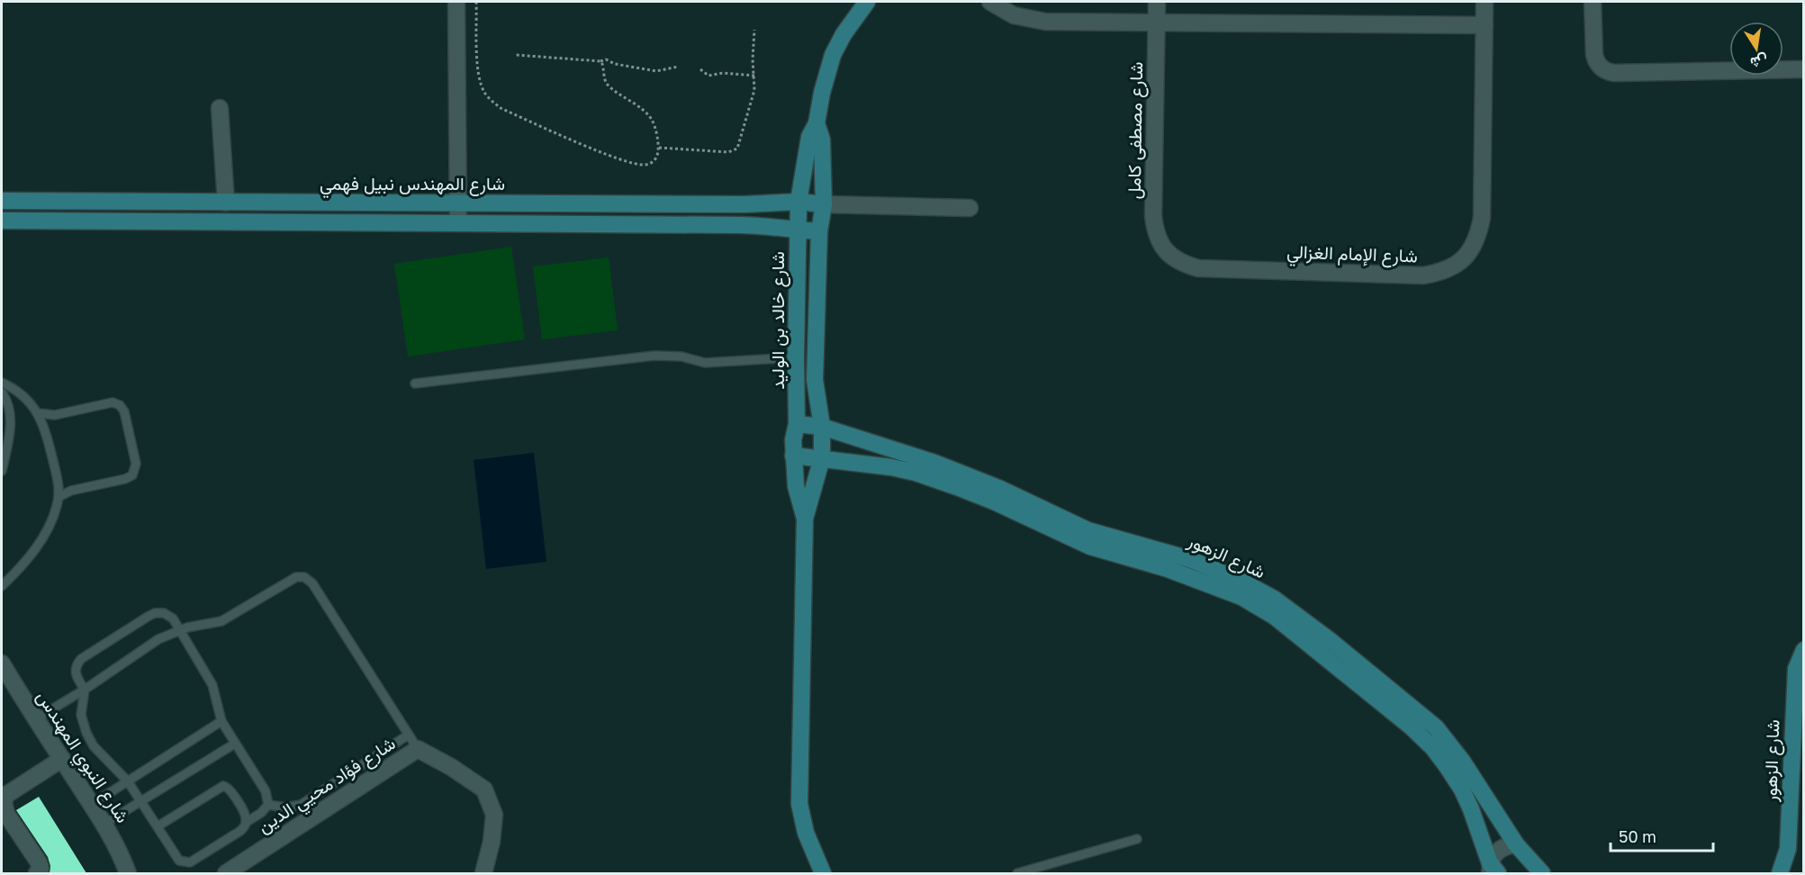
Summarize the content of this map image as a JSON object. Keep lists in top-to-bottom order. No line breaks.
{"streets":{"street":["شارع مصطفى كامل","شارع المهندس نبيل فهمي","شارع الإمام الغزالي","شارع خالد بن الوليد","شارع الزهور","شارع النبوي المهندس","شارع فؤاد محيي الدين"]},"crossings":[["شارع مصطفى كامل","شارع الإمام الغزالي"],["شارع المهندس نبيل فهمي","شارع خالد بن الوليد"],["شارع خالد بن الوليد","شارع الزهور"]],"scale_bar":"50 m","north":"bottom"}
